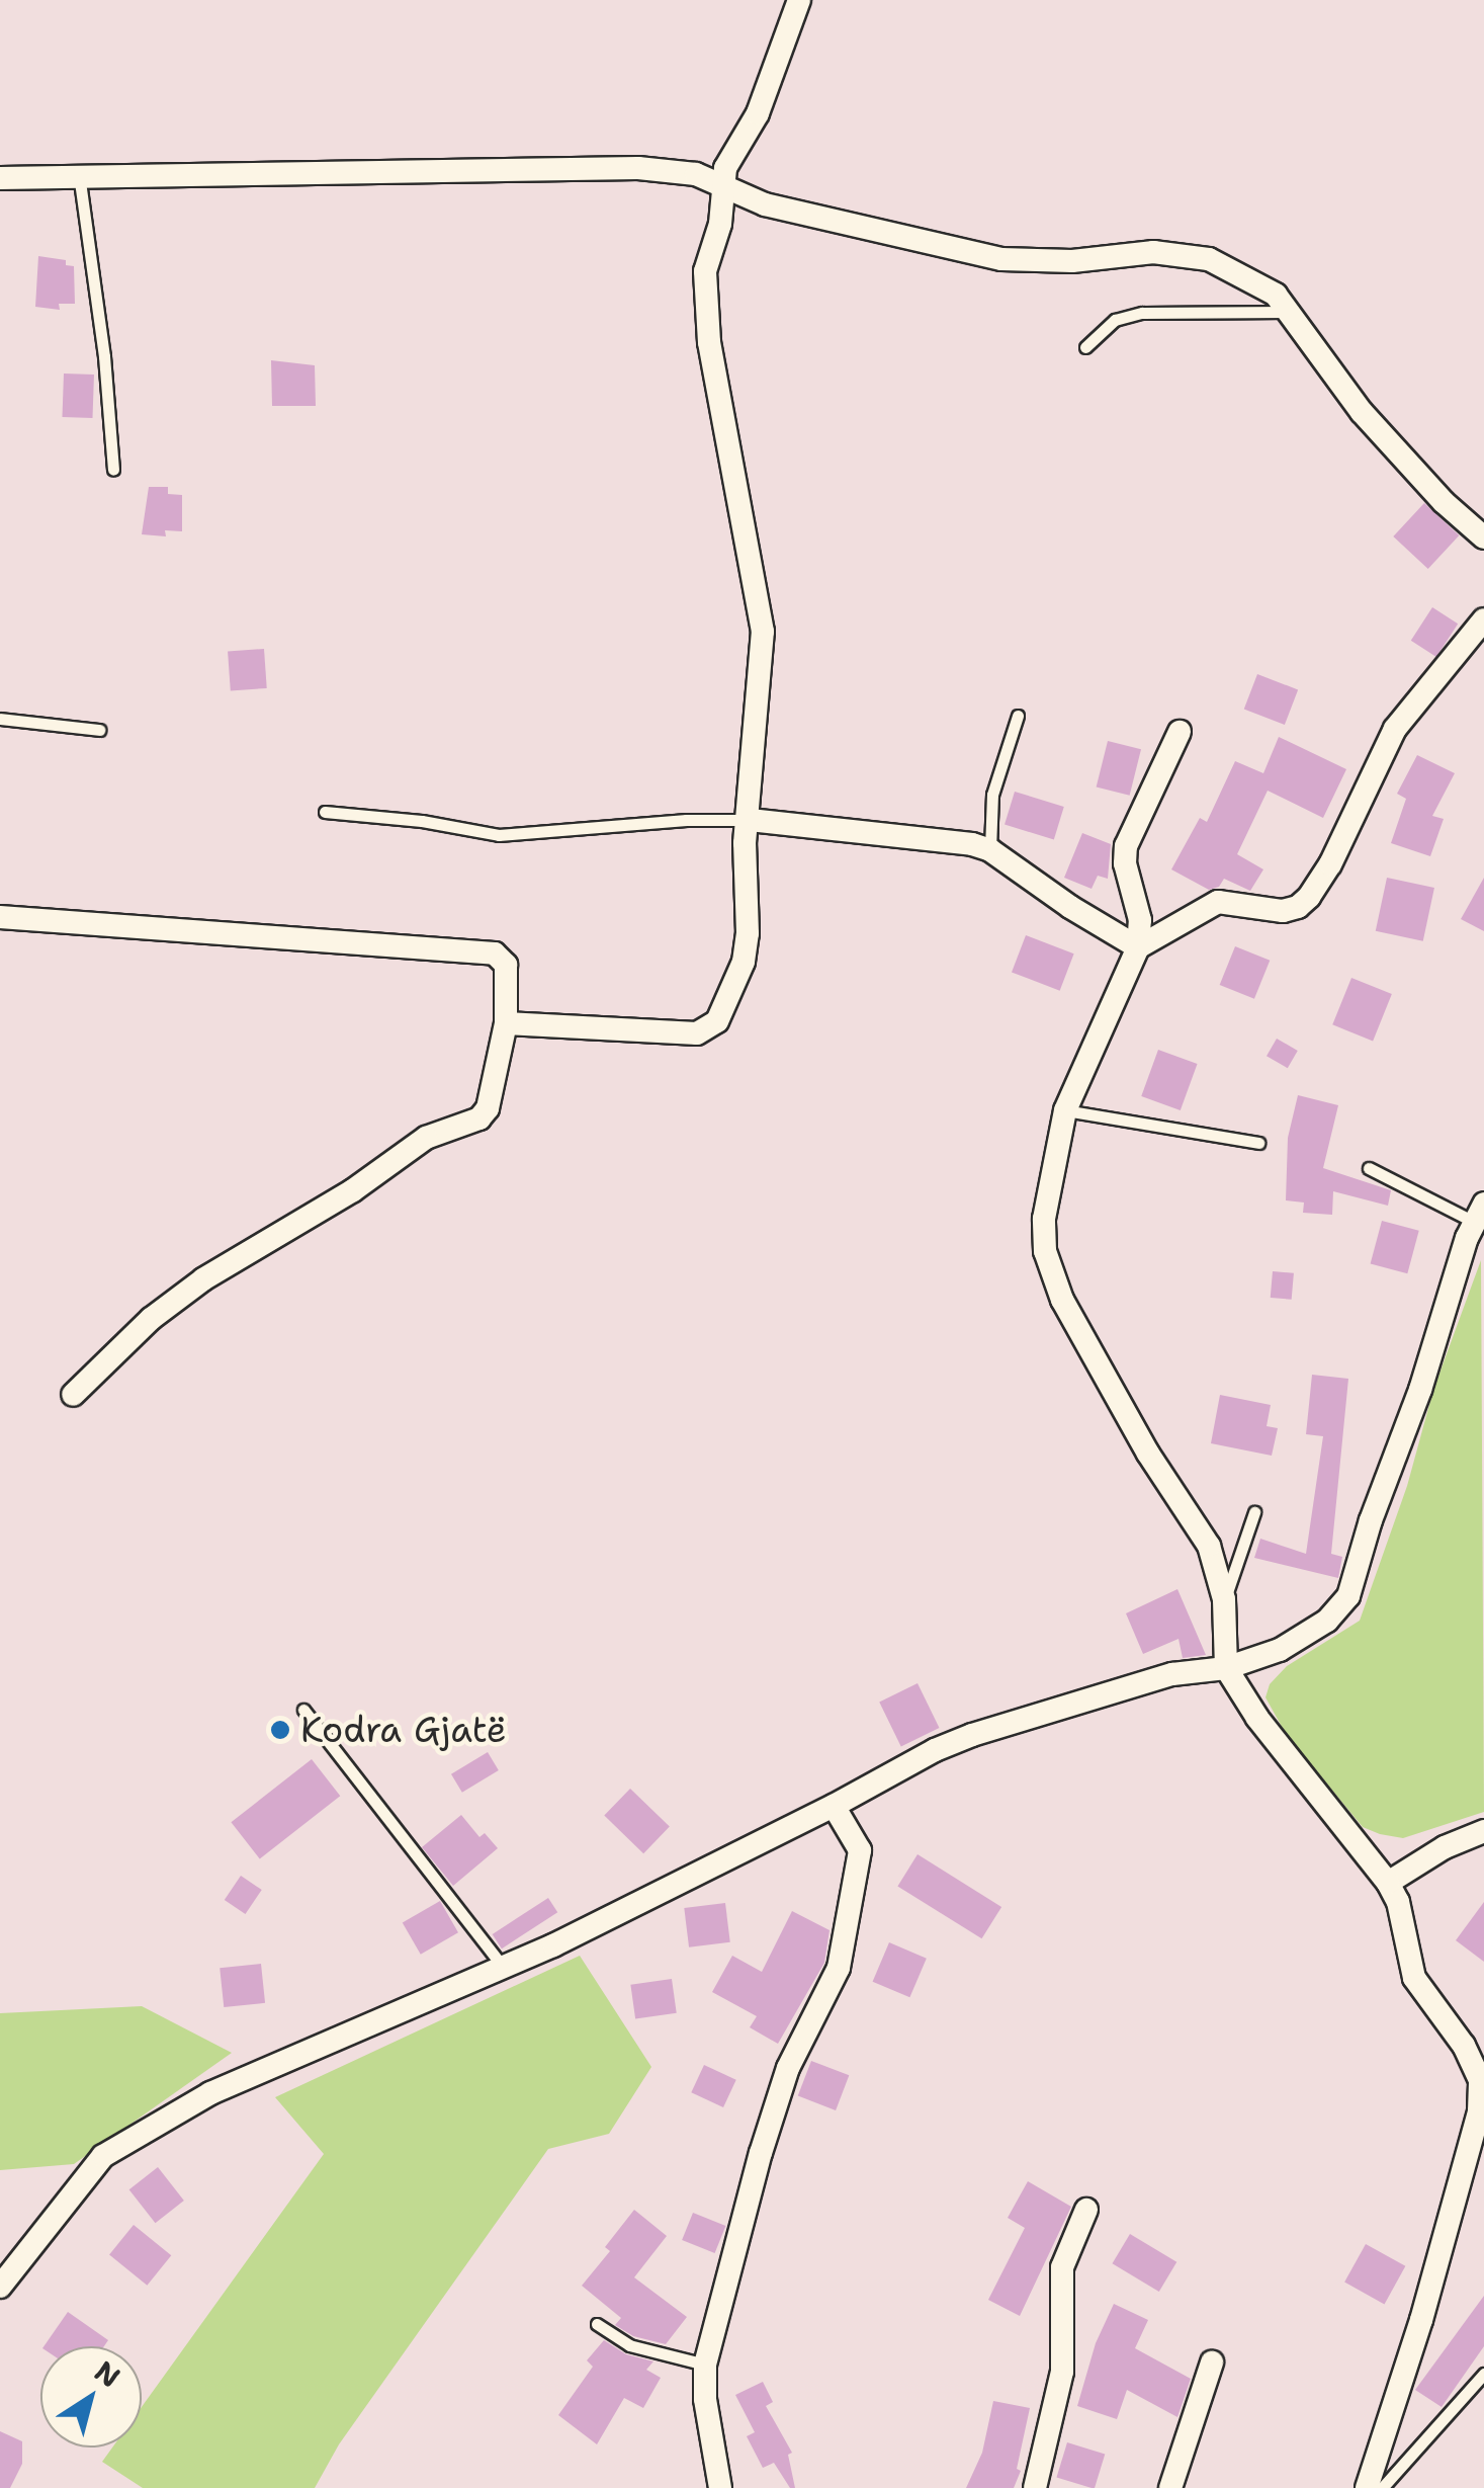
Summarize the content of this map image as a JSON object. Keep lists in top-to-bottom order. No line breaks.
{"places":["Kodra Gjatë"],"north":"top right"}
